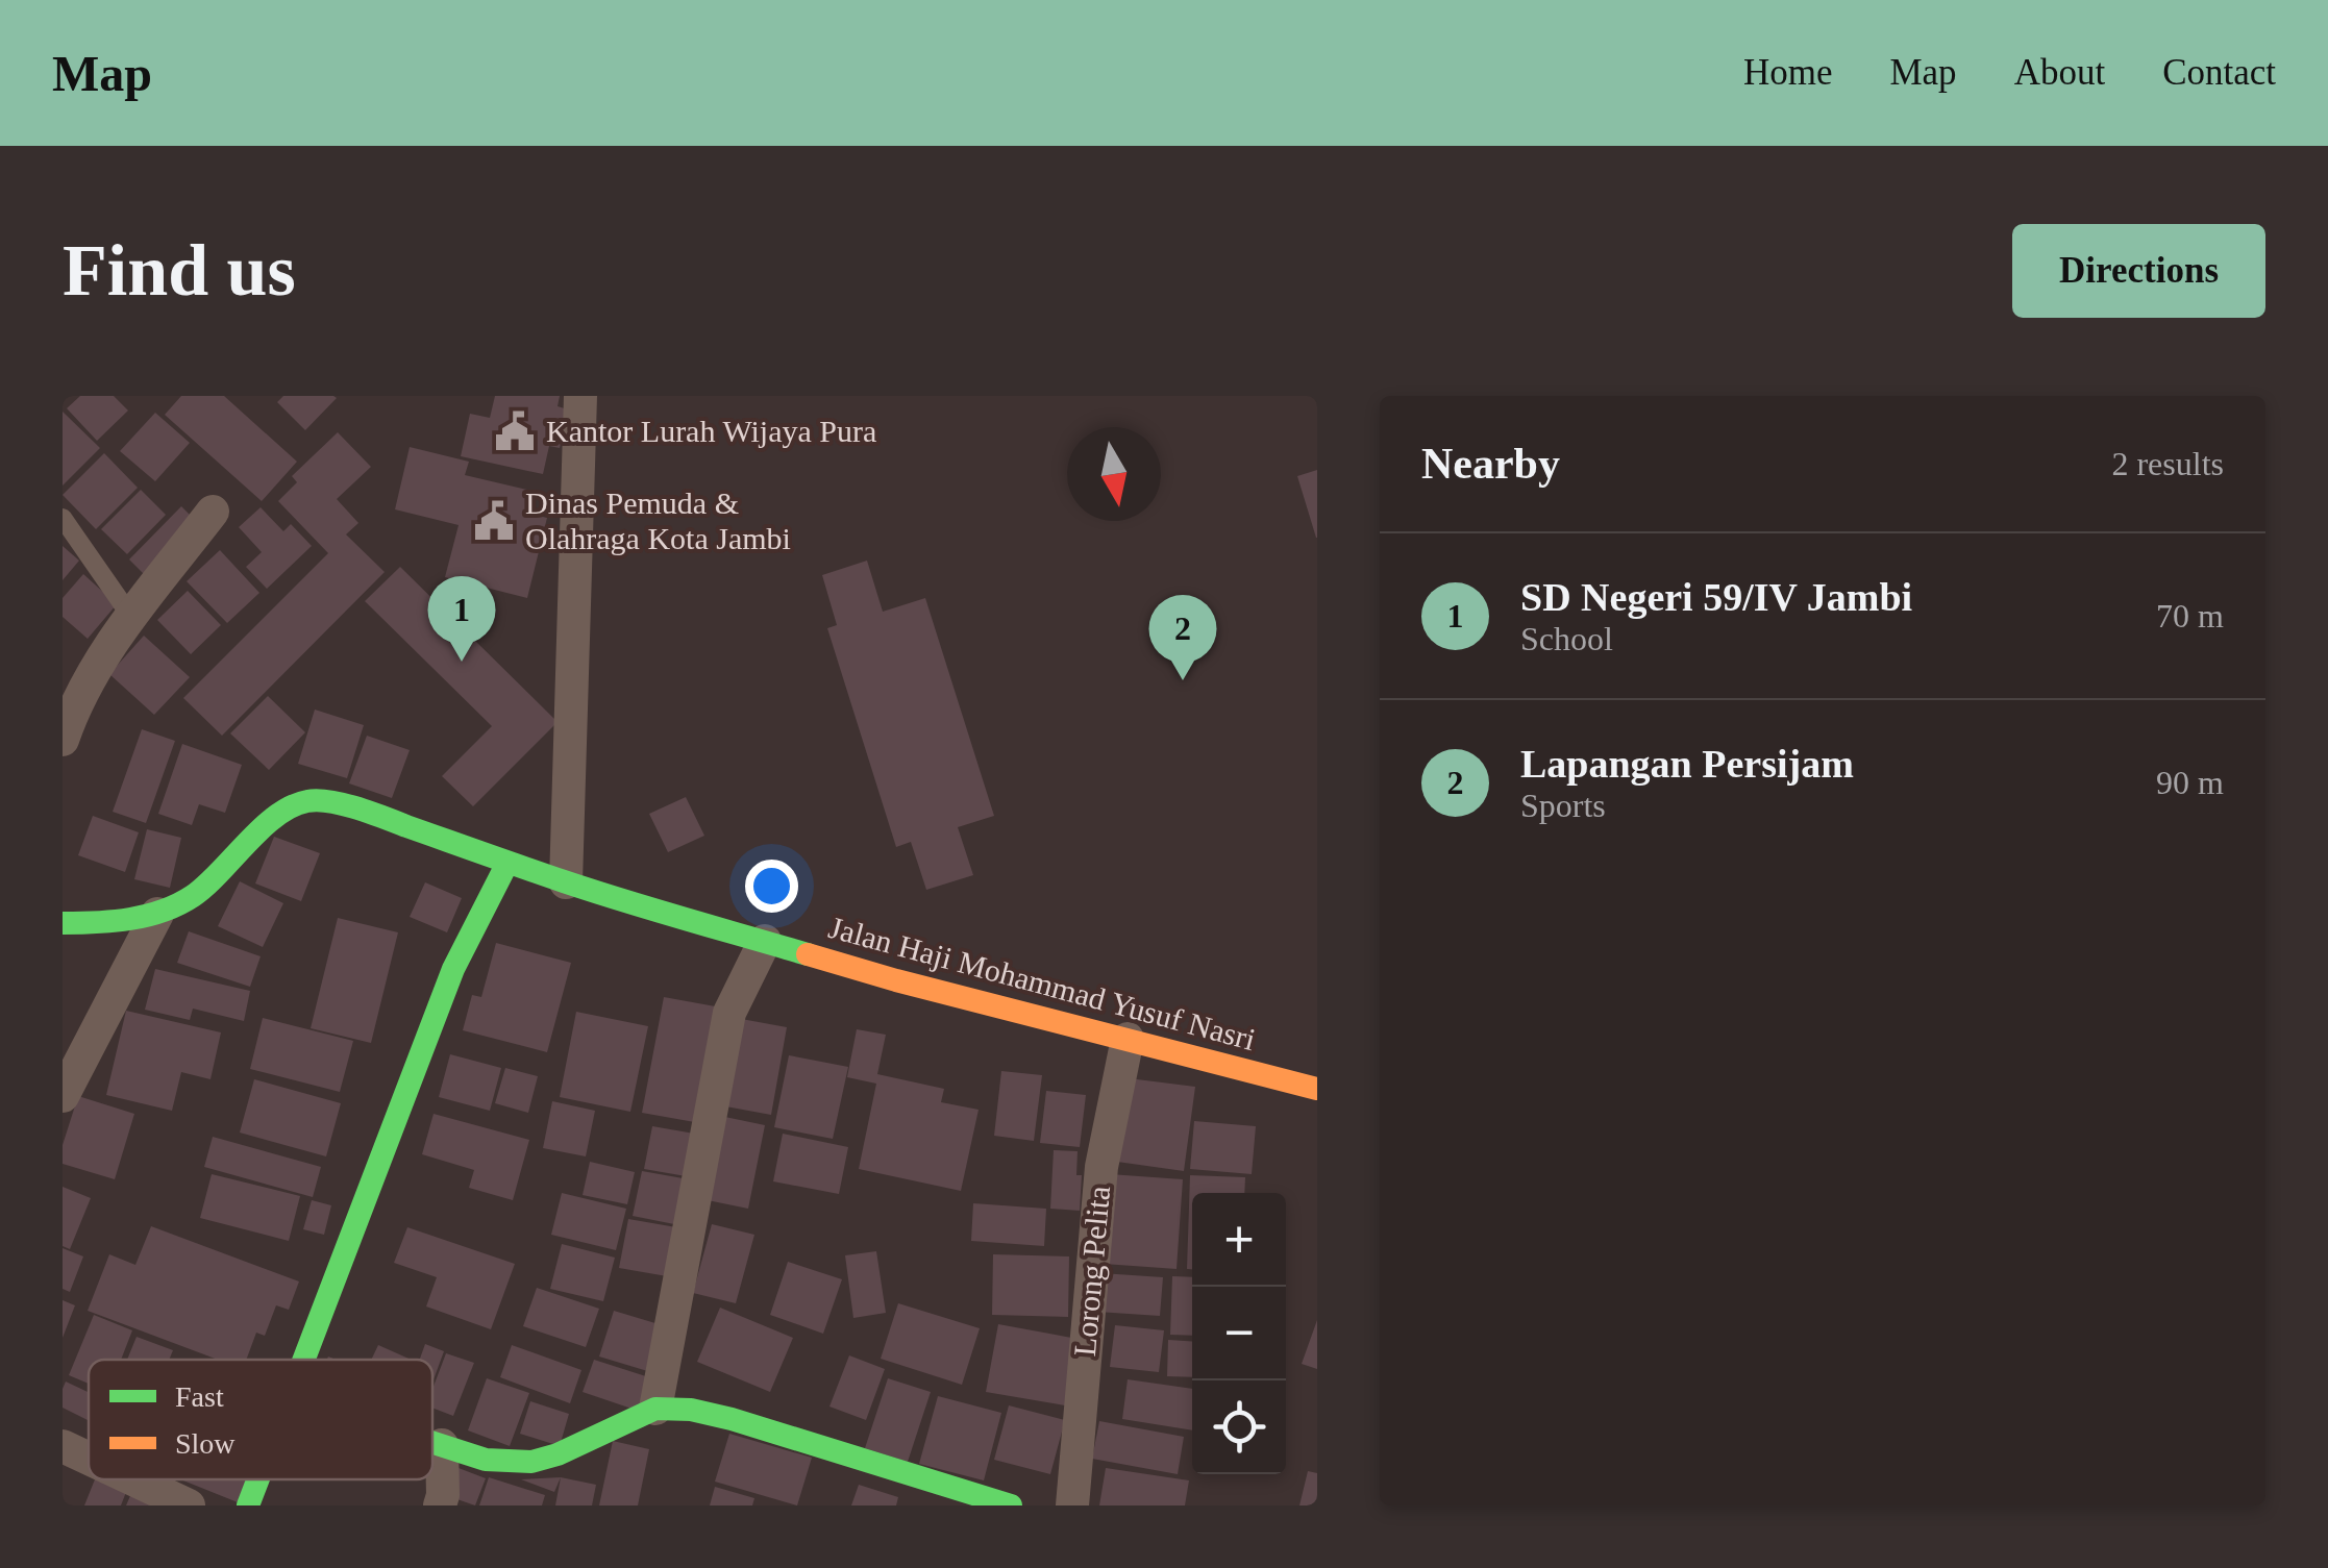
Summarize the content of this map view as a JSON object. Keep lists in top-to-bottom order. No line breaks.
{"streets":{"street":["Jalan Haji Mohammad Yusuf Nasri","Lorong Pelita"]},"crossings":[["Jalan Haji Mohammad Yusuf Nasri","Lorong Pelita"]],"places":{"public building":["Kantor Lurah Wijaya Pura","Dinas Pemuda & Olahraga Kota Jambi"]},"legend":["Fast","Slow"],"north":"bottom","page":{"header":"Map","nav":["Home","Map","About","Contact"],"buttons":"Directions","title":"Find us","heading":["Nearby","2 results"],"list":[{"mark":"1","name":"SD Negeri 59/IV Jambi","note":"School","value":"70 m"},{"mark":"2","name":"Lapangan Persijam","note":"Sports","value":"90 m"}],"pins":["1","2"],"map_buttons":["+","−"]}}
